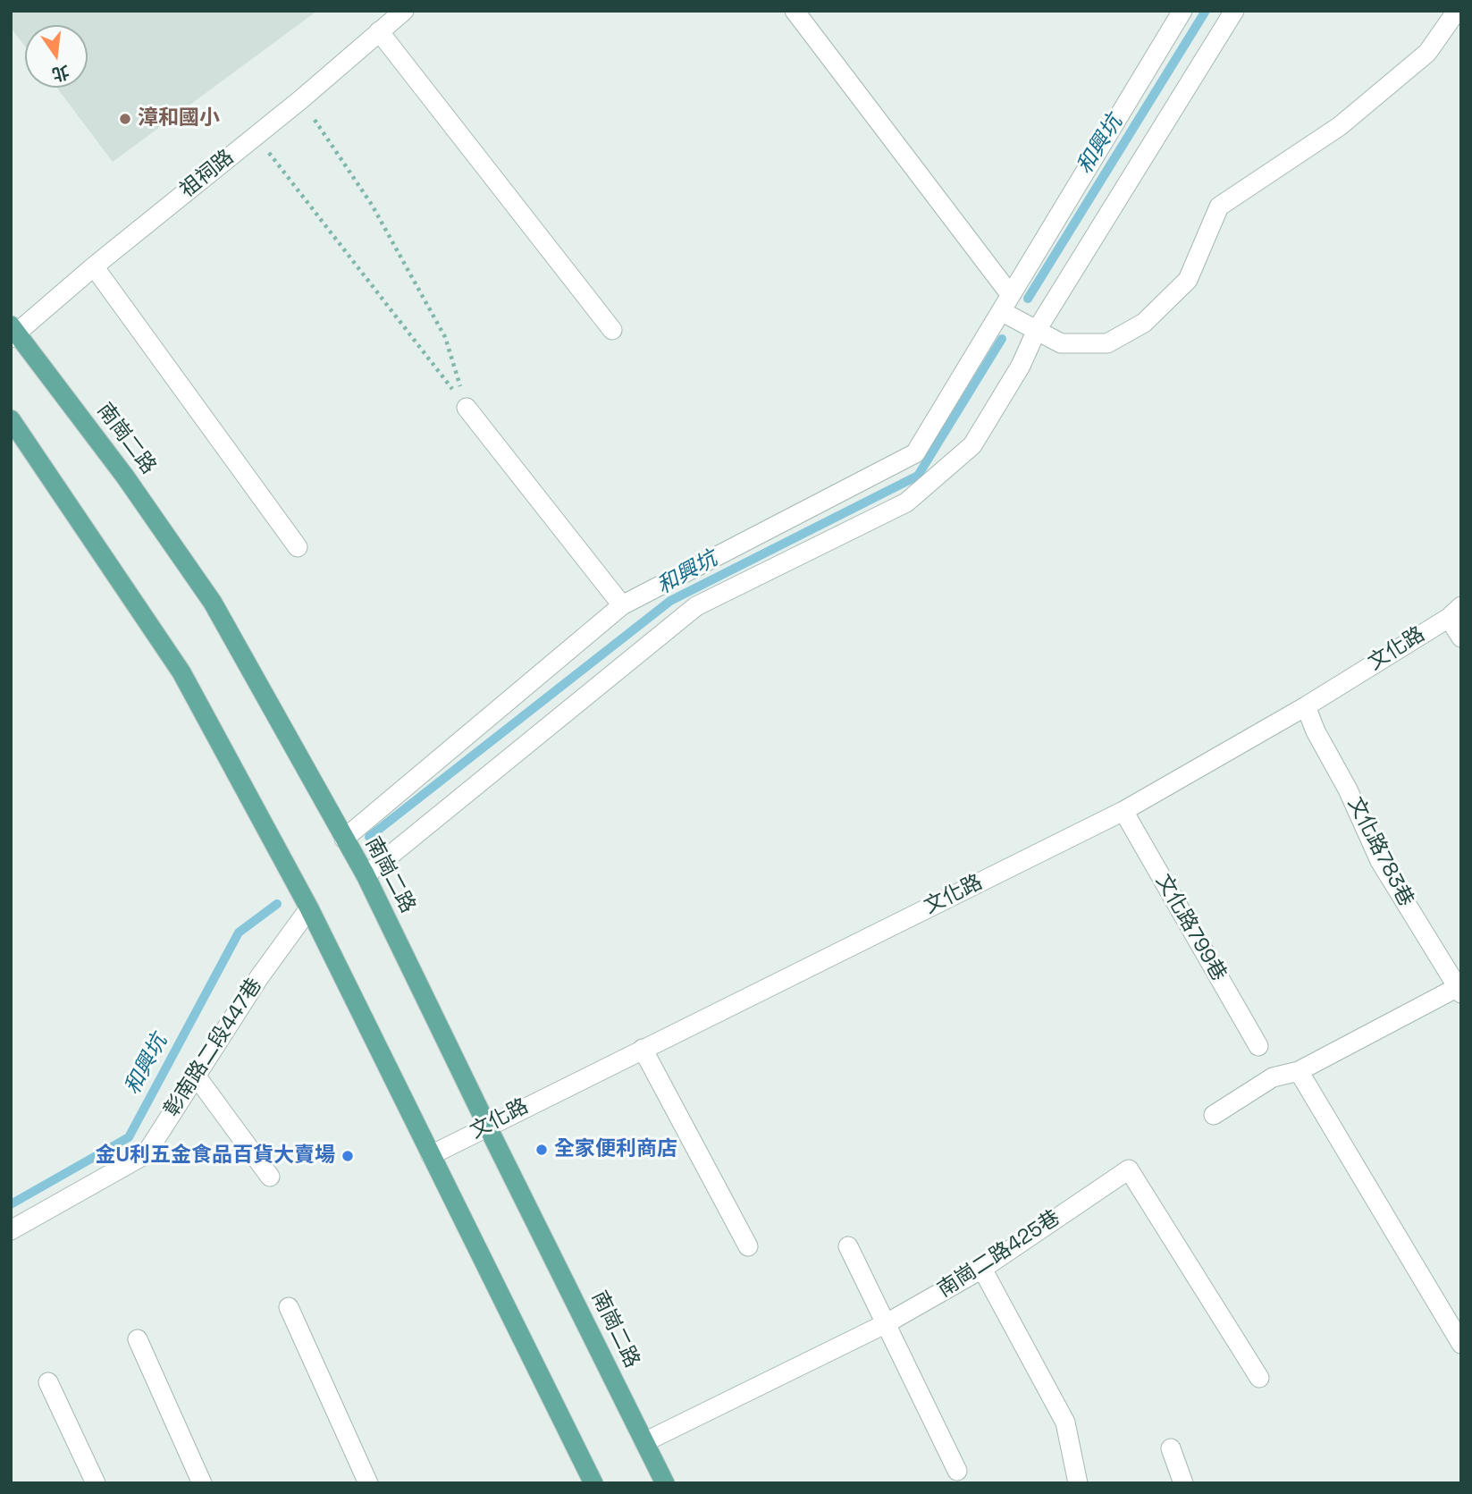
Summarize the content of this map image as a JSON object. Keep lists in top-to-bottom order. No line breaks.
{"streets":{"main road":["南崗二路"],"street":["祖祠路","文化路","文化路783巷","文化路799巷","彰南路二段447巷","南崗二路425巷"]},"crossings":[["祖祠路","南崗二路"],["南崗二路","文化路"],["南崗二路","南崗二路425巷"],["文化路","文化路783巷"],["文化路","文化路799巷"]],"water":["和興坑"],"places":["漳和國小","全家便利商店","金U利五金食品百貨大賣場"],"north":"bottom"}
